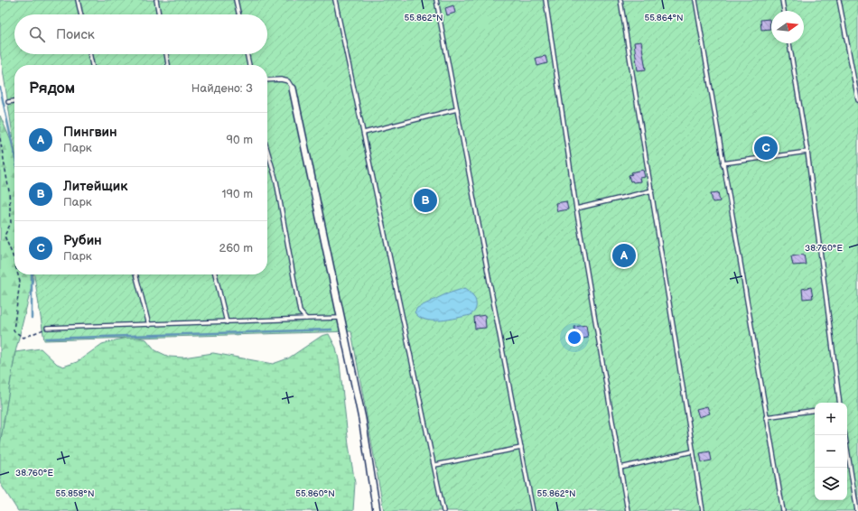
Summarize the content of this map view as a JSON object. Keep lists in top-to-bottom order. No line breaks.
{"north":"right","page":{"search":"Поиск","heading":["Рядом","Найдено: 3"],"list":[{"mark":"A","name":"Пингвин","note":"Парк","value":"90 m"},{"mark":"B","name":"Литейщик","note":"Парк","value":"190 m"},{"mark":"C","name":"Рубин","note":"Парк","value":"260 m"}],"pins":["C","B","A"],"map_buttons":["+","−"]},"coordinates":["55.862°N","55.864°N","38.760°E","55.858°N","55.860°N"]}
